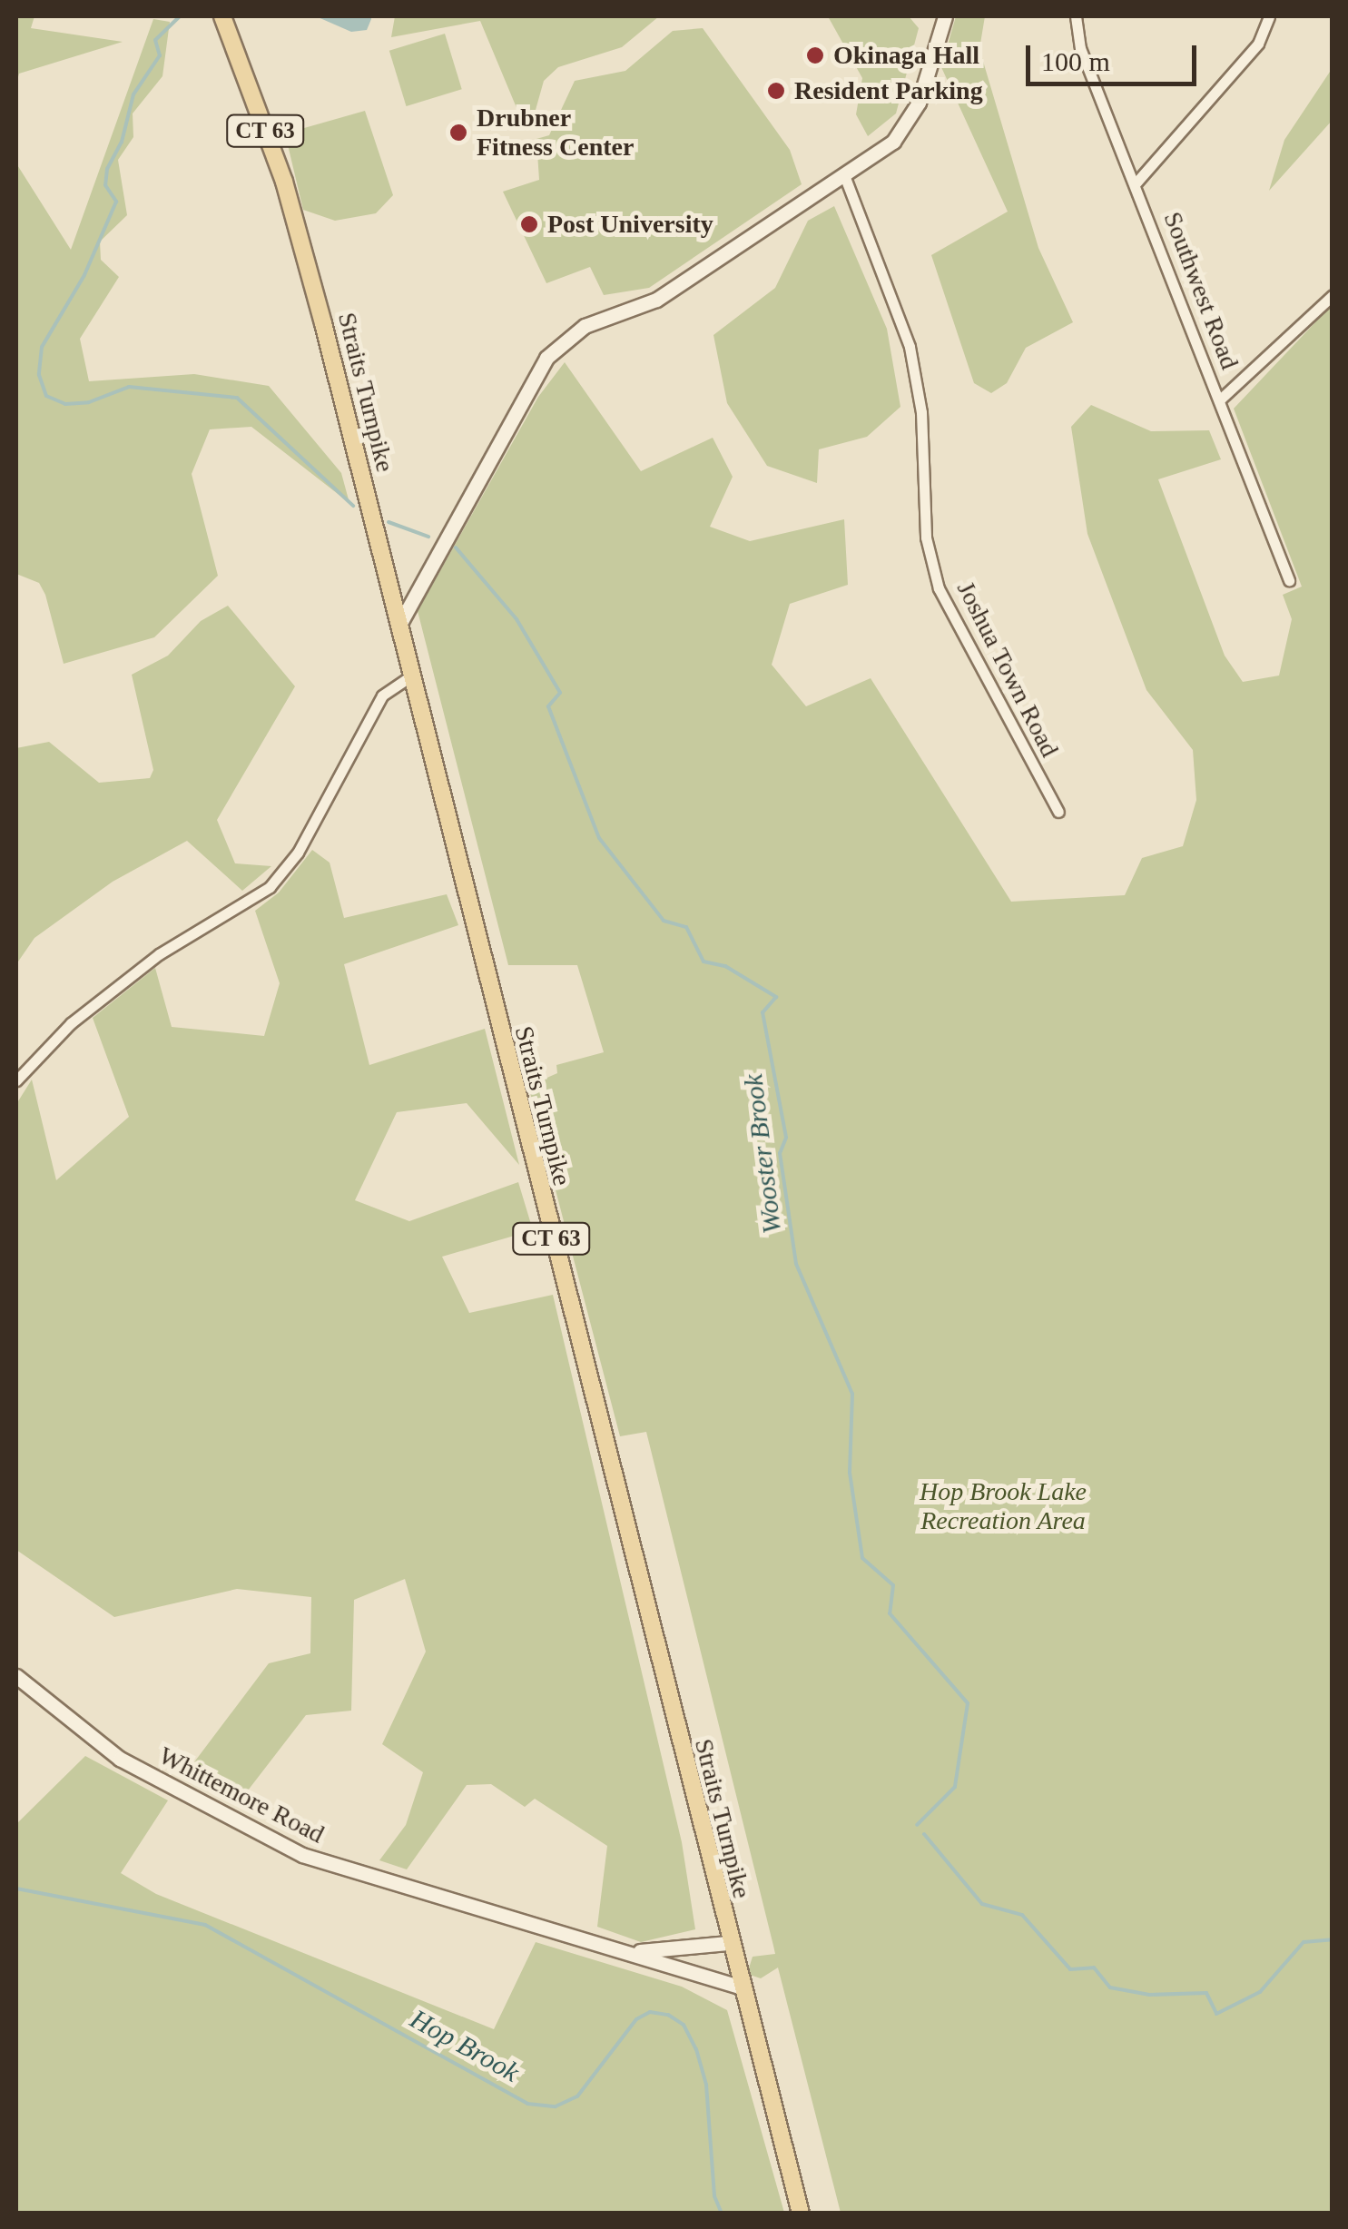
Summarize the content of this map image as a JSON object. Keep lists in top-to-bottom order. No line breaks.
{"streets":{"main road":["CT 63","Straits Turnpike","Whittemore Road"],"street":["Southwest Road","Joshua Town Road"]},"crossings":[["Straits Turnpike","Whittemore Road"]],"water":["Wooster Brook","Hop Brook"],"parks":["Hop Brook Lake Recreation Area"],"places":["Okinaga Hall","Resident Parking","Drubner Fitness Center","Post University"],"scale_bar":"100 m"}
